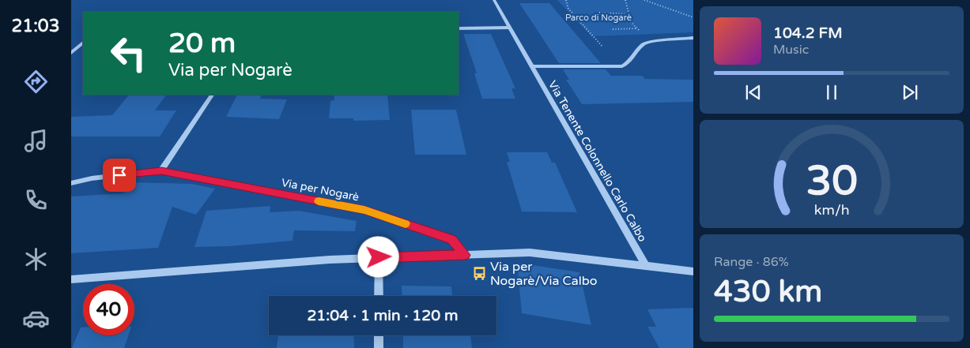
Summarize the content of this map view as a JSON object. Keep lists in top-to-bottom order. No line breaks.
{"streets":{"street":["Via Tenente Colonnello Carlo Calbo","Via per Nogarè"]},"parks":["Parco di Nogarè"],"places":{"bus stop":["Via per Nogarè/Via Calbo"]},"page":{"tabs":"21:03","turn":["20 m","Via per Nogarè"],"song":["104.2 FM","Music"],"tile":["Range · 86%","430 km"],"limit":"40","trip":"21:04 · 1 min · 120 m","gauge":["30","km/h"]}}
